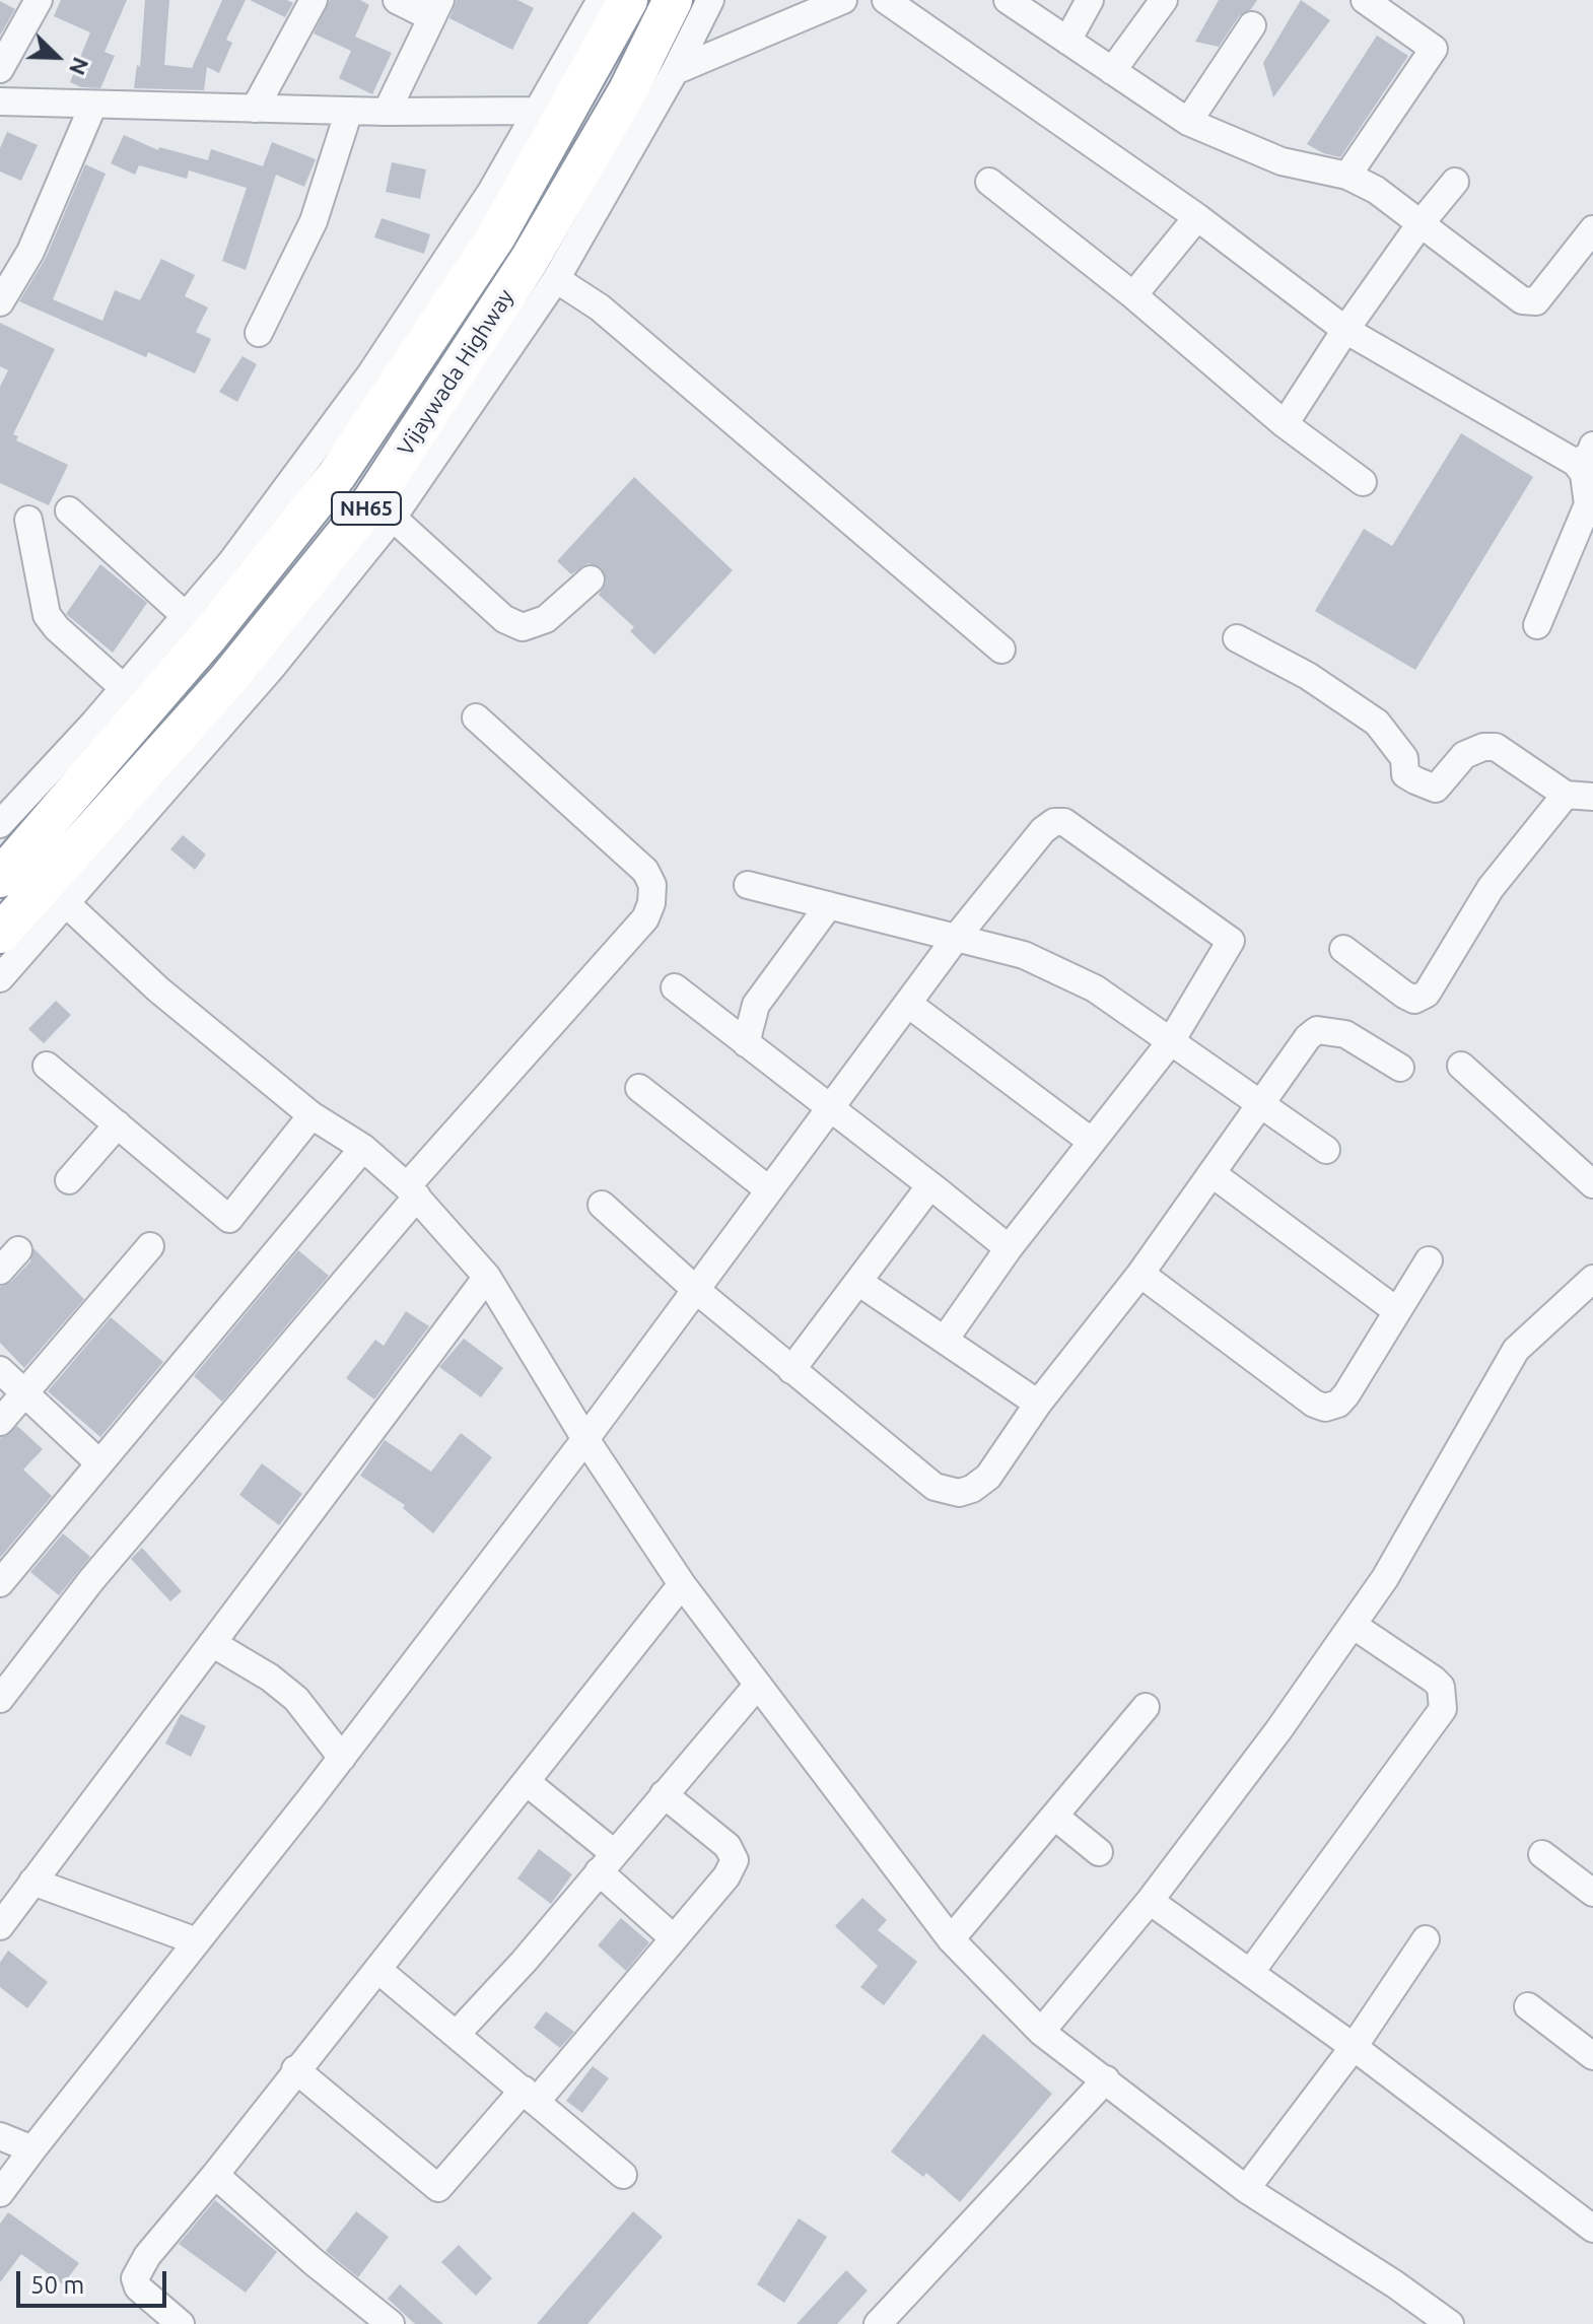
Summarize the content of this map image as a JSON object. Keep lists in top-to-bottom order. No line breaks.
{"streets":{"highway":["Vijaywada Highway","NH65"]},"scale_bar":"50 m","north":"bottom right"}
